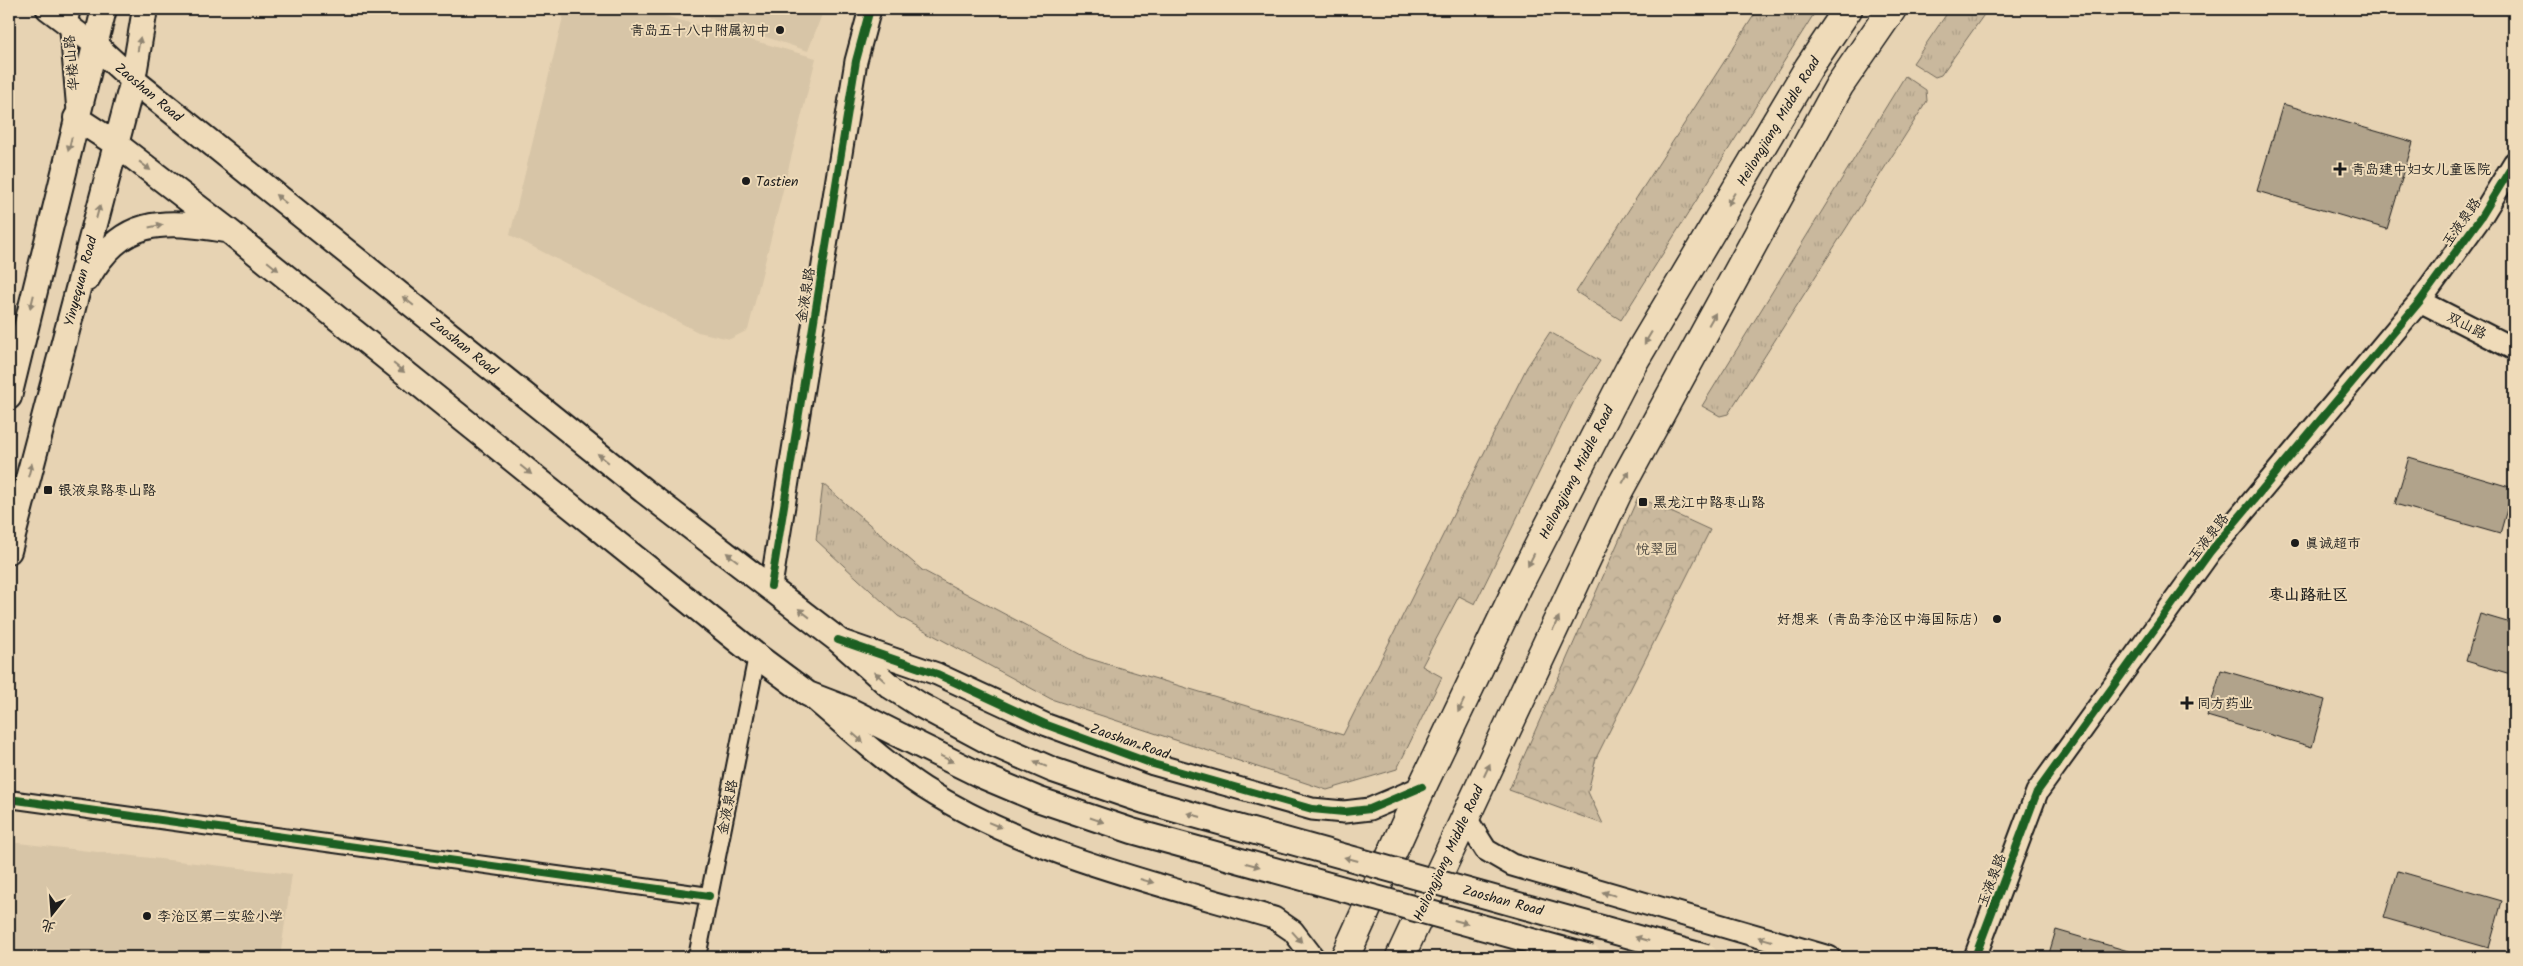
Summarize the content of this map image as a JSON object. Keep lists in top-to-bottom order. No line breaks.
{"streets":{"highway":["Heilongjiang Middle Road"],"main road":["Zaoshan Road","Yinyequan Road"],"street":["华楼山路","玉液泉路","金液泉路","双山路"]},"crossings":[["Zaoshan Road","Heilongjiang Middle Road"],["Zaoshan Road","Yinyequan Road"],["Zaoshan Road","金液泉路"],["玉液泉路","双山路"]],"districts":["枣山路社区"],"parks":["悦翠园"],"places":{"other":["青岛五十八中附属初中","Tastien","真诚超市","好想来（青岛李沧区中海国际店）","李沧区第二实验小学"],"health":["青岛建中妇女儿童医院","同方药业"],"transit":["银液泉路枣山路","黑龙江中路枣山路"]},"north":"bottom"}
